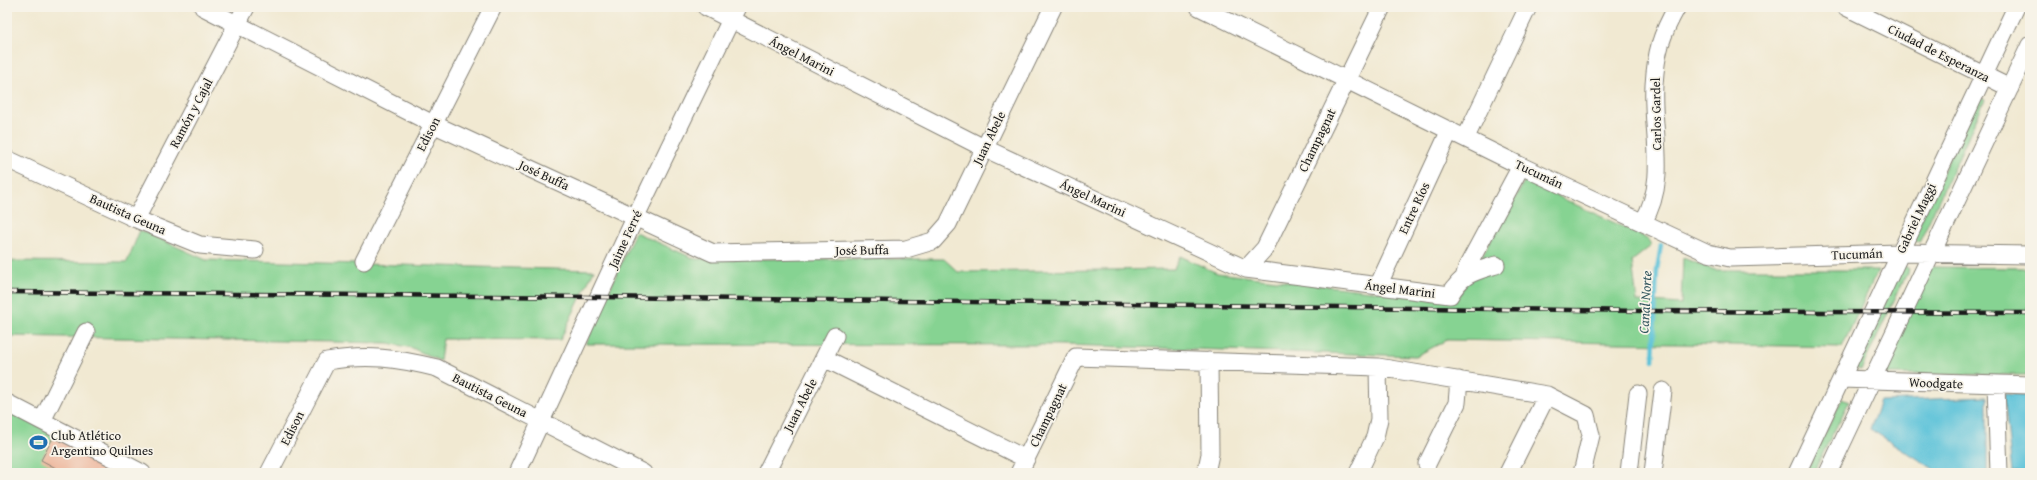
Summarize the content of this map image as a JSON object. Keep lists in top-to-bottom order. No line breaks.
{"streets":{"street":["Ciudad de Esperanza","Ángel Marini","Ramón y Cajal","Carlos Gardel","Edison","Juan Abele","Champagnat","Tucumán","José Buffa","Entre Ríos","Bautista Geuna","Gabriel Maggi","Jaime Ferré","Woodgate"]},"crossings":[["Ciudad de Esperanza","Gabriel Maggi"],["Ángel Marini","Juan Abele"],["Ángel Marini","Champagnat"],["Ángel Marini","Entre Ríos"],["Ángel Marini","Jaime Ferré"],["Ramón y Cajal","José Buffa"],["Ramón y Cajal","Bautista Geuna"],["Carlos Gardel","Tucumán"],["Edison","José Buffa"],["Edison","Bautista Geuna"],["Juan Abele","José Buffa"],["Champagnat","Tucumán"],["Tucumán","Entre Ríos"],["Tucumán","Gabriel Maggi"],["José Buffa","Jaime Ferré"],["Bautista Geuna","Jaime Ferré"],["Gabriel Maggi","Woodgate"]],"water":["Canal Norte"],"places":{"sports":["Club Atlético Argentino Quilmes"]}}
